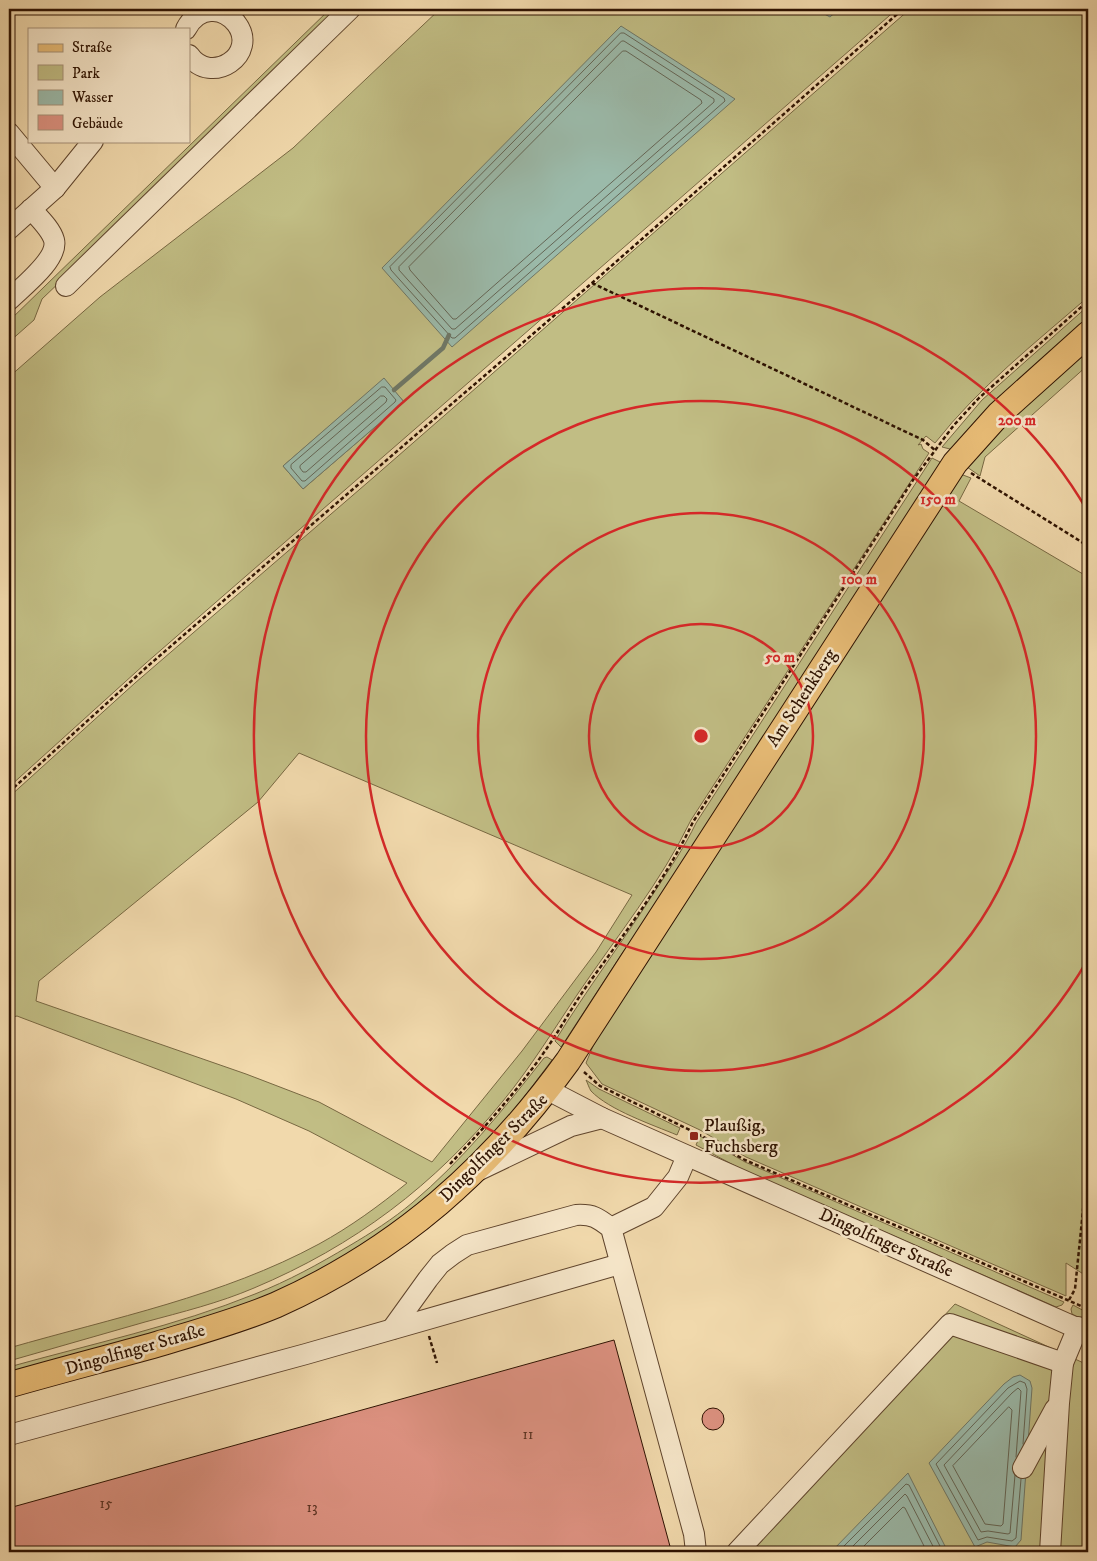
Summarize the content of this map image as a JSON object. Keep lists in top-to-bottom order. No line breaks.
{"streets":{"main road":["Am Schenkberg","Dingolfinger Straße"]},"crossings":[["Am Schenkberg","Dingolfinger Straße"]],"places":{"transit":["Plaußig, Fuchsberg"]},"house_numbers":["11","15","13"],"legend":["Straße","Park","Wasser","Gebäude"],"rings":["200 m","150 m","100 m","50 m"]}
